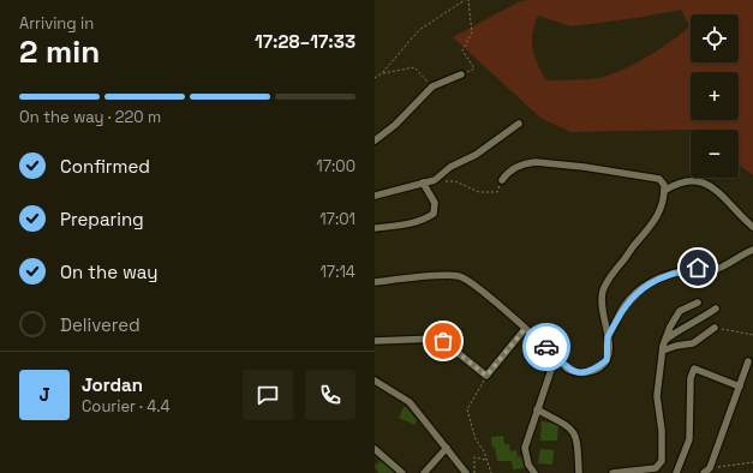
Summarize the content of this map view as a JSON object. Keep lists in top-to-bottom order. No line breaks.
{"page":{"heading":["2 min","Arriving in","17:28–17:33"],"panel":["Jordan","Courier · 4.4"],"map_buttons":["+","−"],"bar":"On the way · 220 m","list":[["Confirmed","17:00"],["Preparing","17:01"],["On the way","17:14"],"Delivered"],"round":"J"}}
